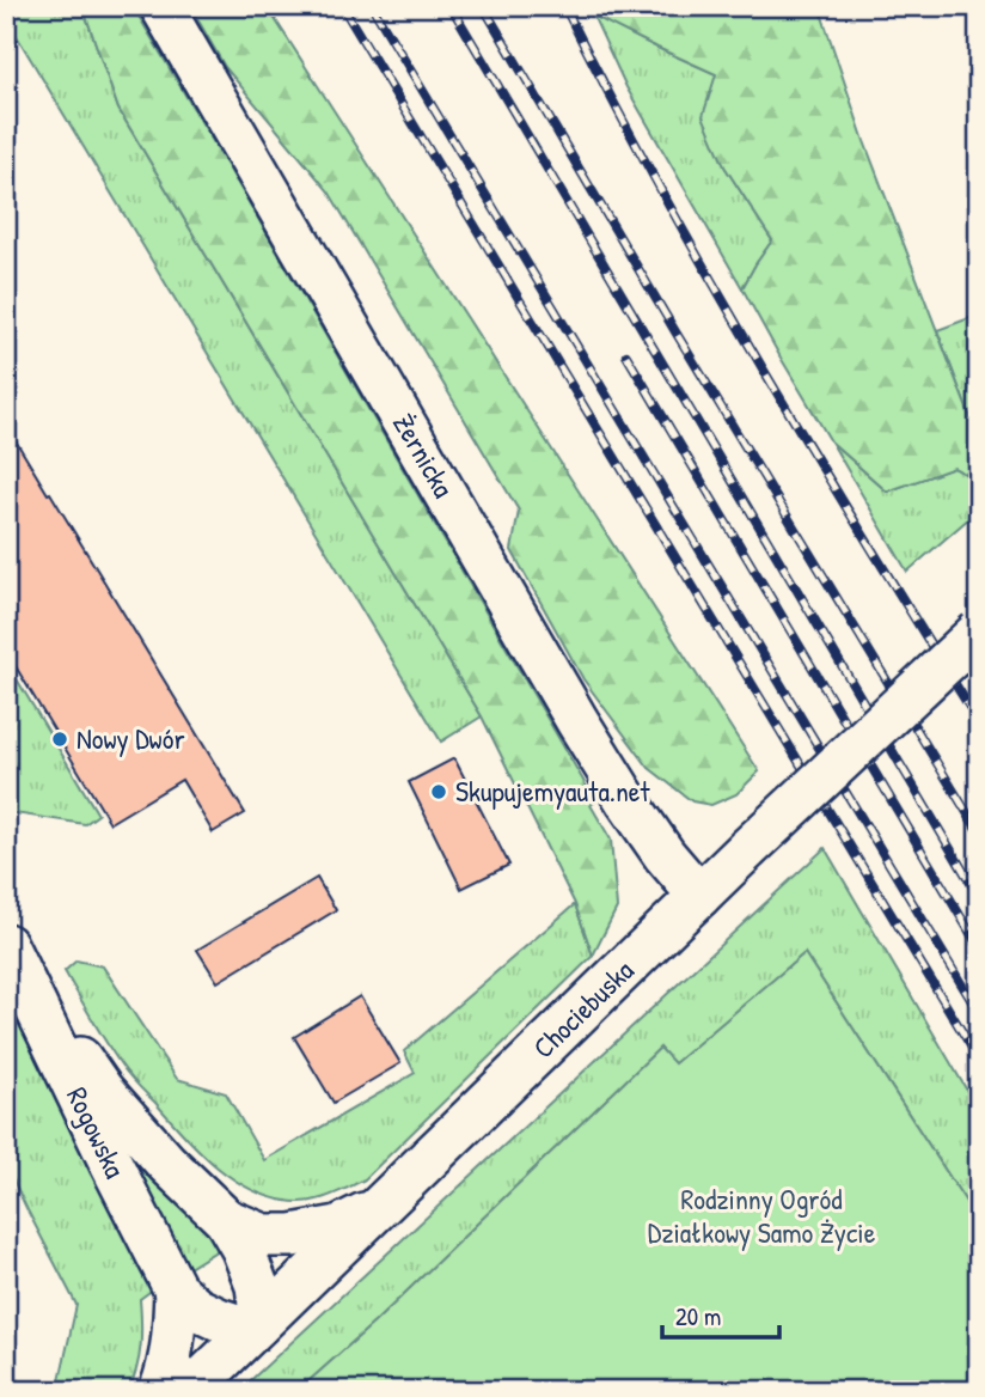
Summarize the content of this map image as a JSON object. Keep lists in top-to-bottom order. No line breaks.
{"streets":{"street":["Żernicka","Chociebuska","Rogowska"]},"crossings":[["Żernicka","Chociebuska"],["Chociebuska","Rogowska"]],"parks":["Rodzinny Ogród Działkowy Samo Życie"],"places":["Nowy Dwór","Skupujemyauta.net"],"scale_bar":"20 m"}
